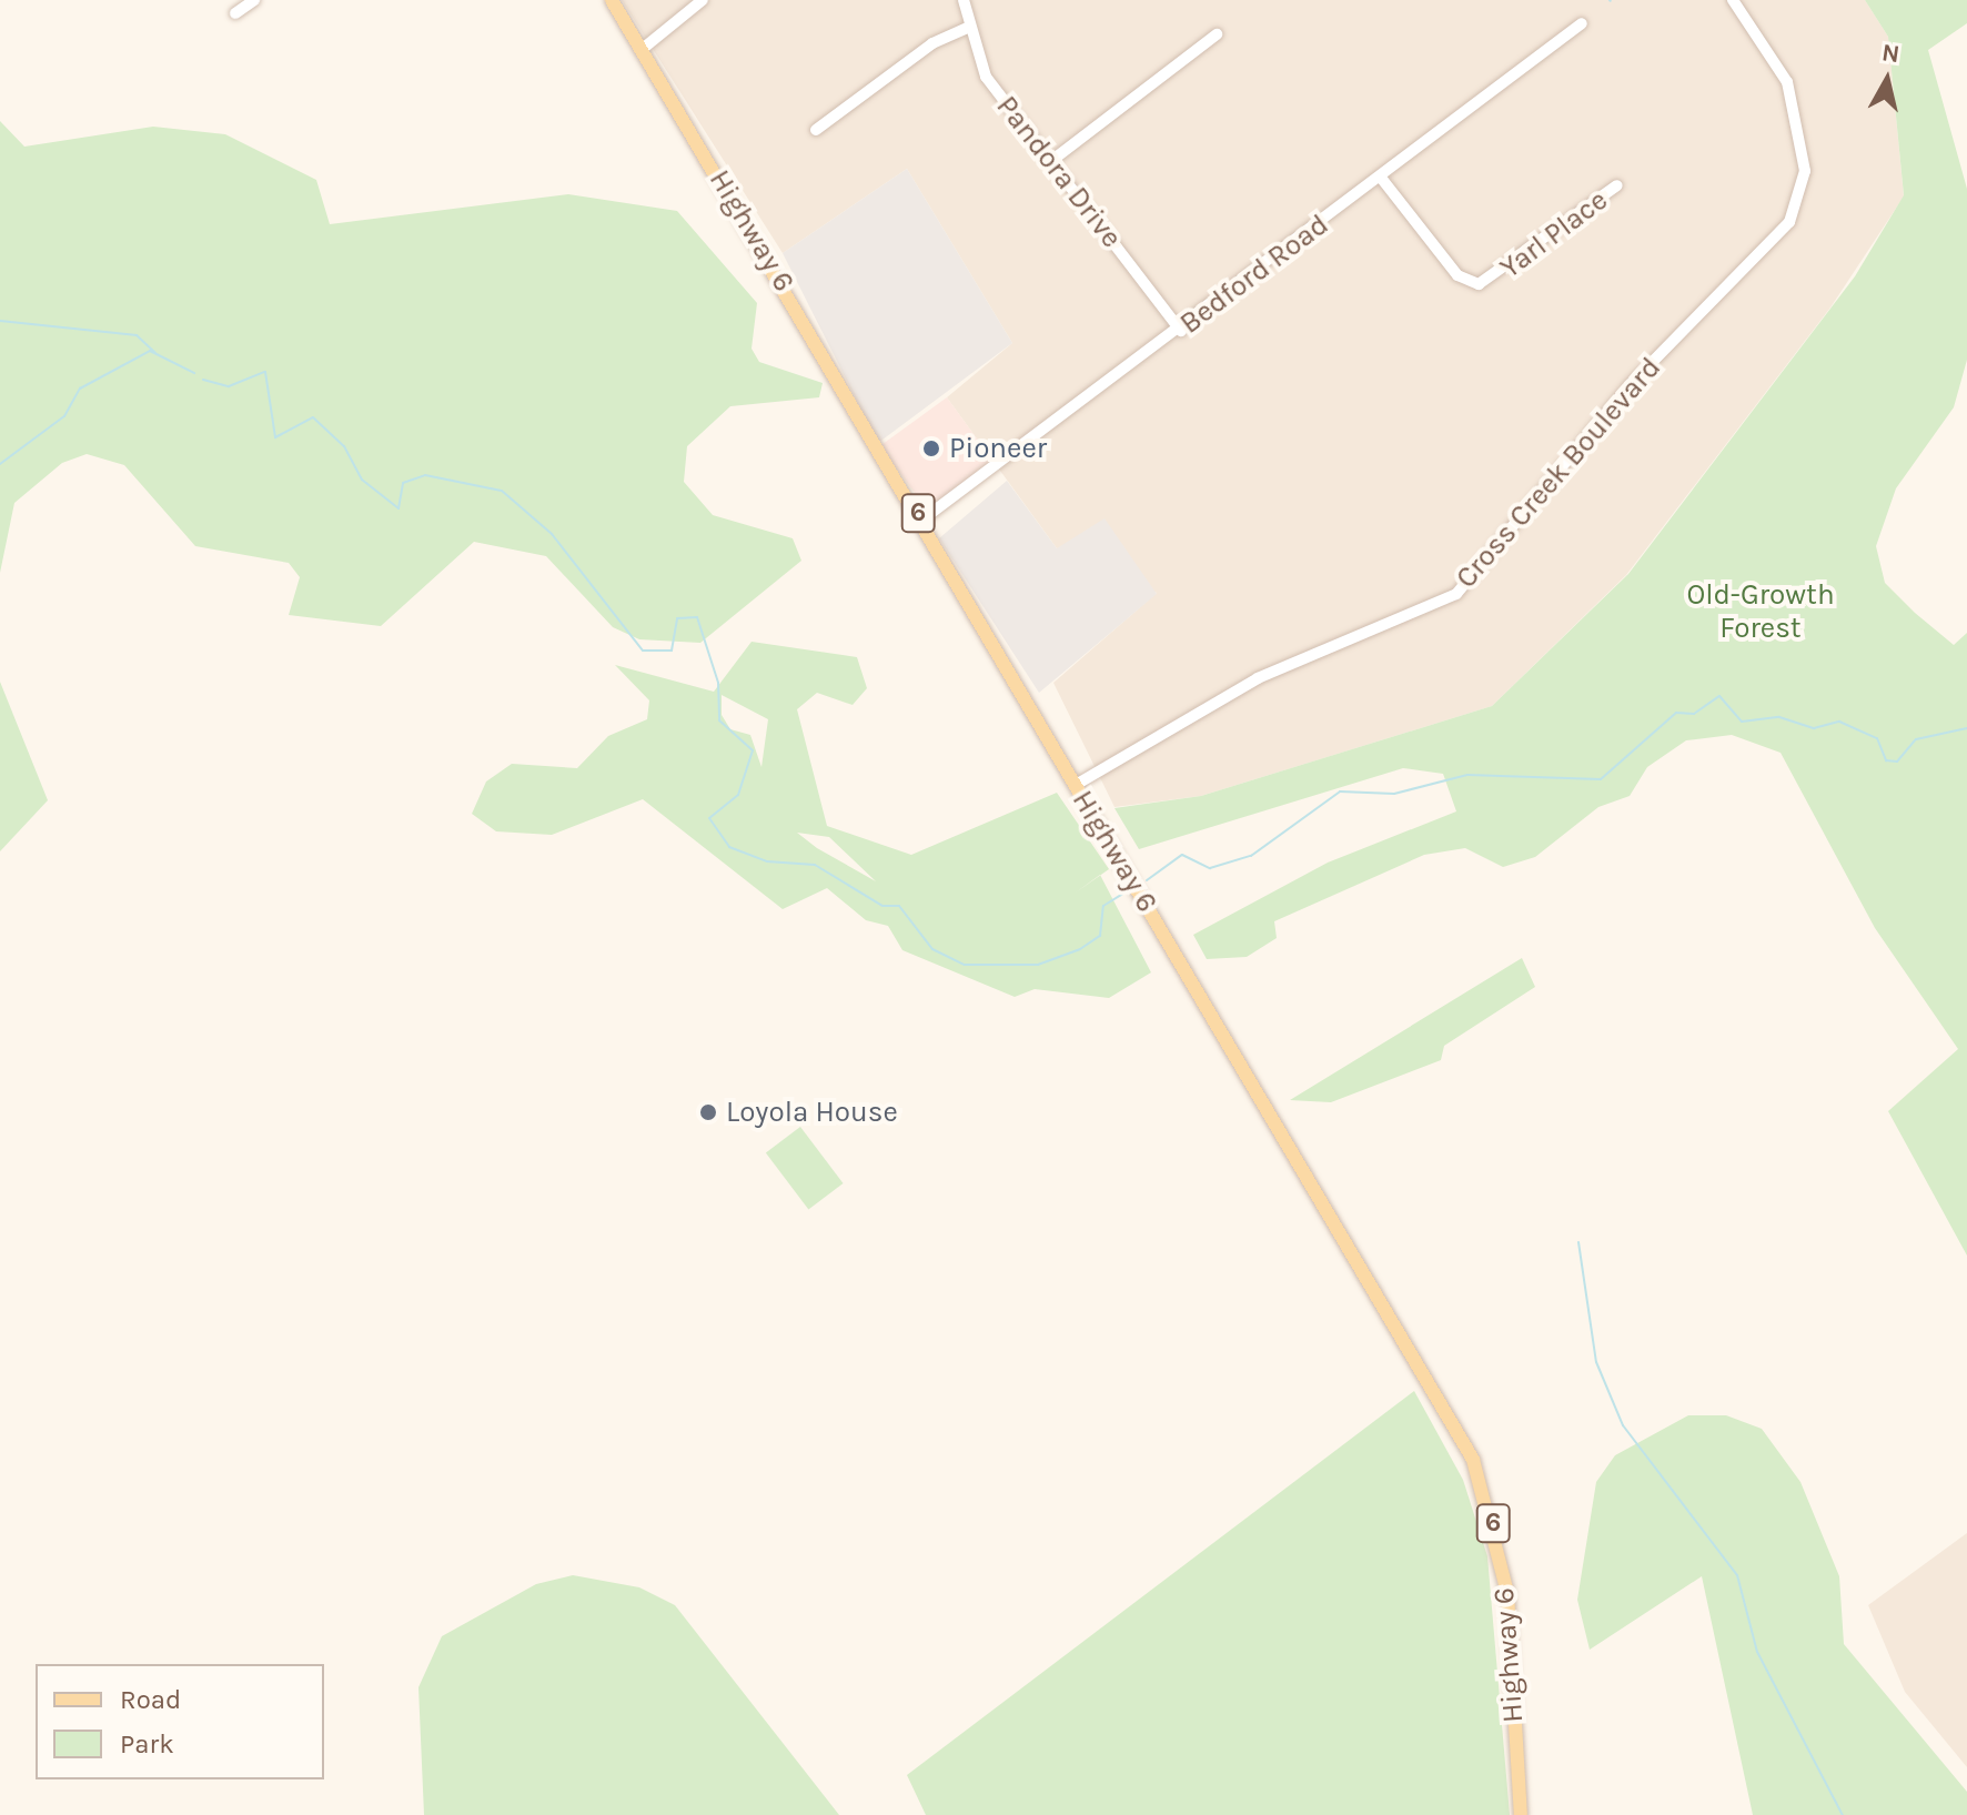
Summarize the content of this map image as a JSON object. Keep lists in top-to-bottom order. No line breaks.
{"streets":{"main road":["Highway 6","6"],"street":["Pandora Drive","Yarl Place","Bedford Road","Cross Creek Boulevard"]},"crossings":[["Pandora Drive","Bedford Road"],["Highway 6","Bedford Road"],["Highway 6","Cross Creek Boulevard"],["Yarl Place","Bedford Road"]],"parks":["Old-Growth Forest"],"places":["Pioneer","Loyola House"],"legend":["Road","Park"],"north":"top"}
